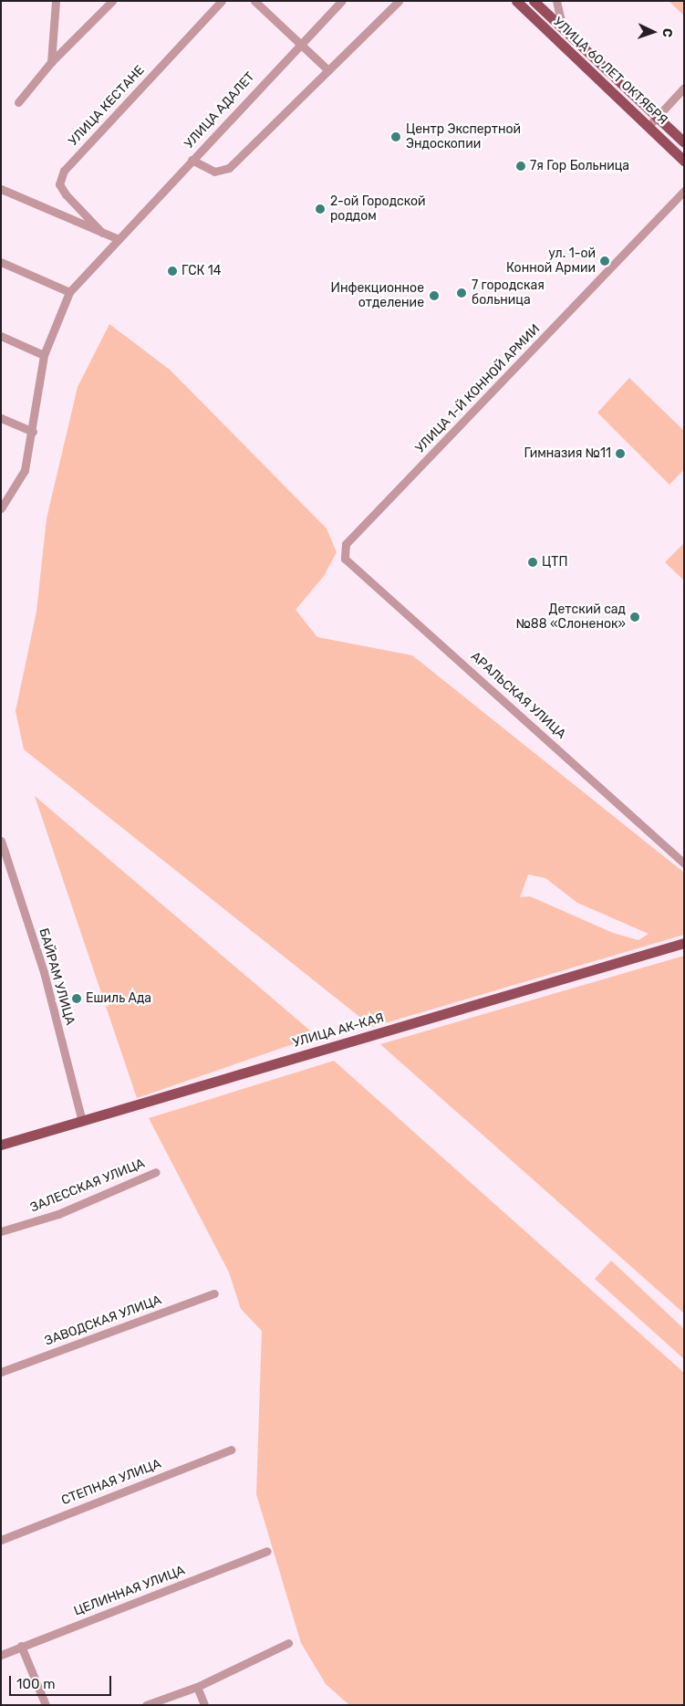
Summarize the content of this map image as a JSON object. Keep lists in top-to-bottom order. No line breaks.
{"streets":{"main road":["УЛИЦА 60 ЛЕТ ОКТЯБРЯ","УЛИЦА АК-КАЯ"],"street":["УЛИЦА КЕСТАНЕ","УЛИЦА АДАЛЕТ","УЛИЦА 1-Й КОННОЙ АРМИИ","АРАЛЬСКАЯ УЛИЦА","БАЙРАМ УЛИЦА","ЗАЛЕССКАЯ УЛИЦА","ЗАВОДСКАЯ УЛИЦА","СТЕПНАЯ УЛИЦА","ЦЕЛИННАЯ УЛИЦА"]},"crossings":[["УЛИЦА 1-Й КОННОЙ АРМИИ","АРАЛЬСКАЯ УЛИЦА"],["БАЙРАМ УЛИЦА","УЛИЦА АК-КАЯ"]],"places":["Центр Экспертной Эндоскопии","7я Гор Больница","2-ой Городской роддом","ул. 1-ой Конной Армии","ГСК 14","7 городская больница","Инфекционное отделение","Гимназия №11","ЦТП","Детский сад №88 «Слоненок»","Ешиль Ада"],"scale_bar":"100 m","north":"right"}
